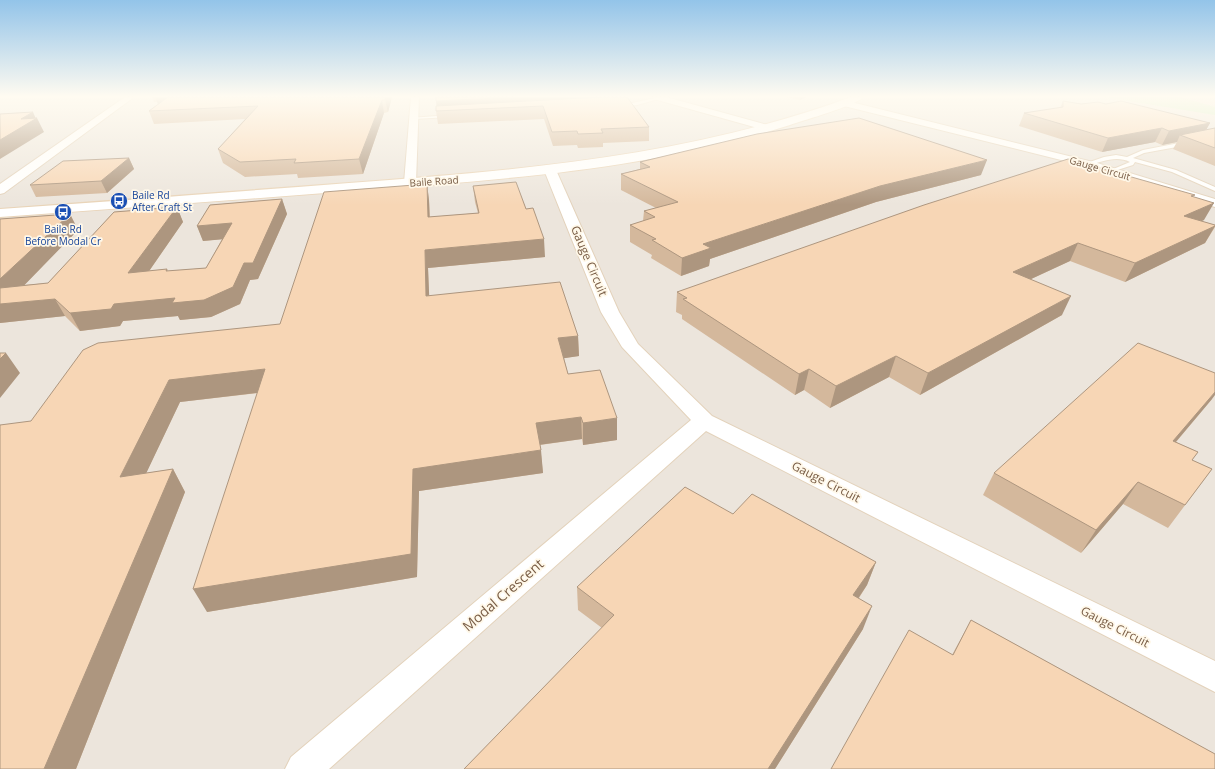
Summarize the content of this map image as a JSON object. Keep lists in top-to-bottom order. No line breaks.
{"streets":{"street":["Gauge Circuit","Baile Road","Modal Crescent"]},"crossings":[["Gauge Circuit","Baile Road"],["Gauge Circuit","Modal Crescent"]],"places":{"bus stop":["Baile Rd After Craft St","Baile Rd Before Modal Cr"]}}
